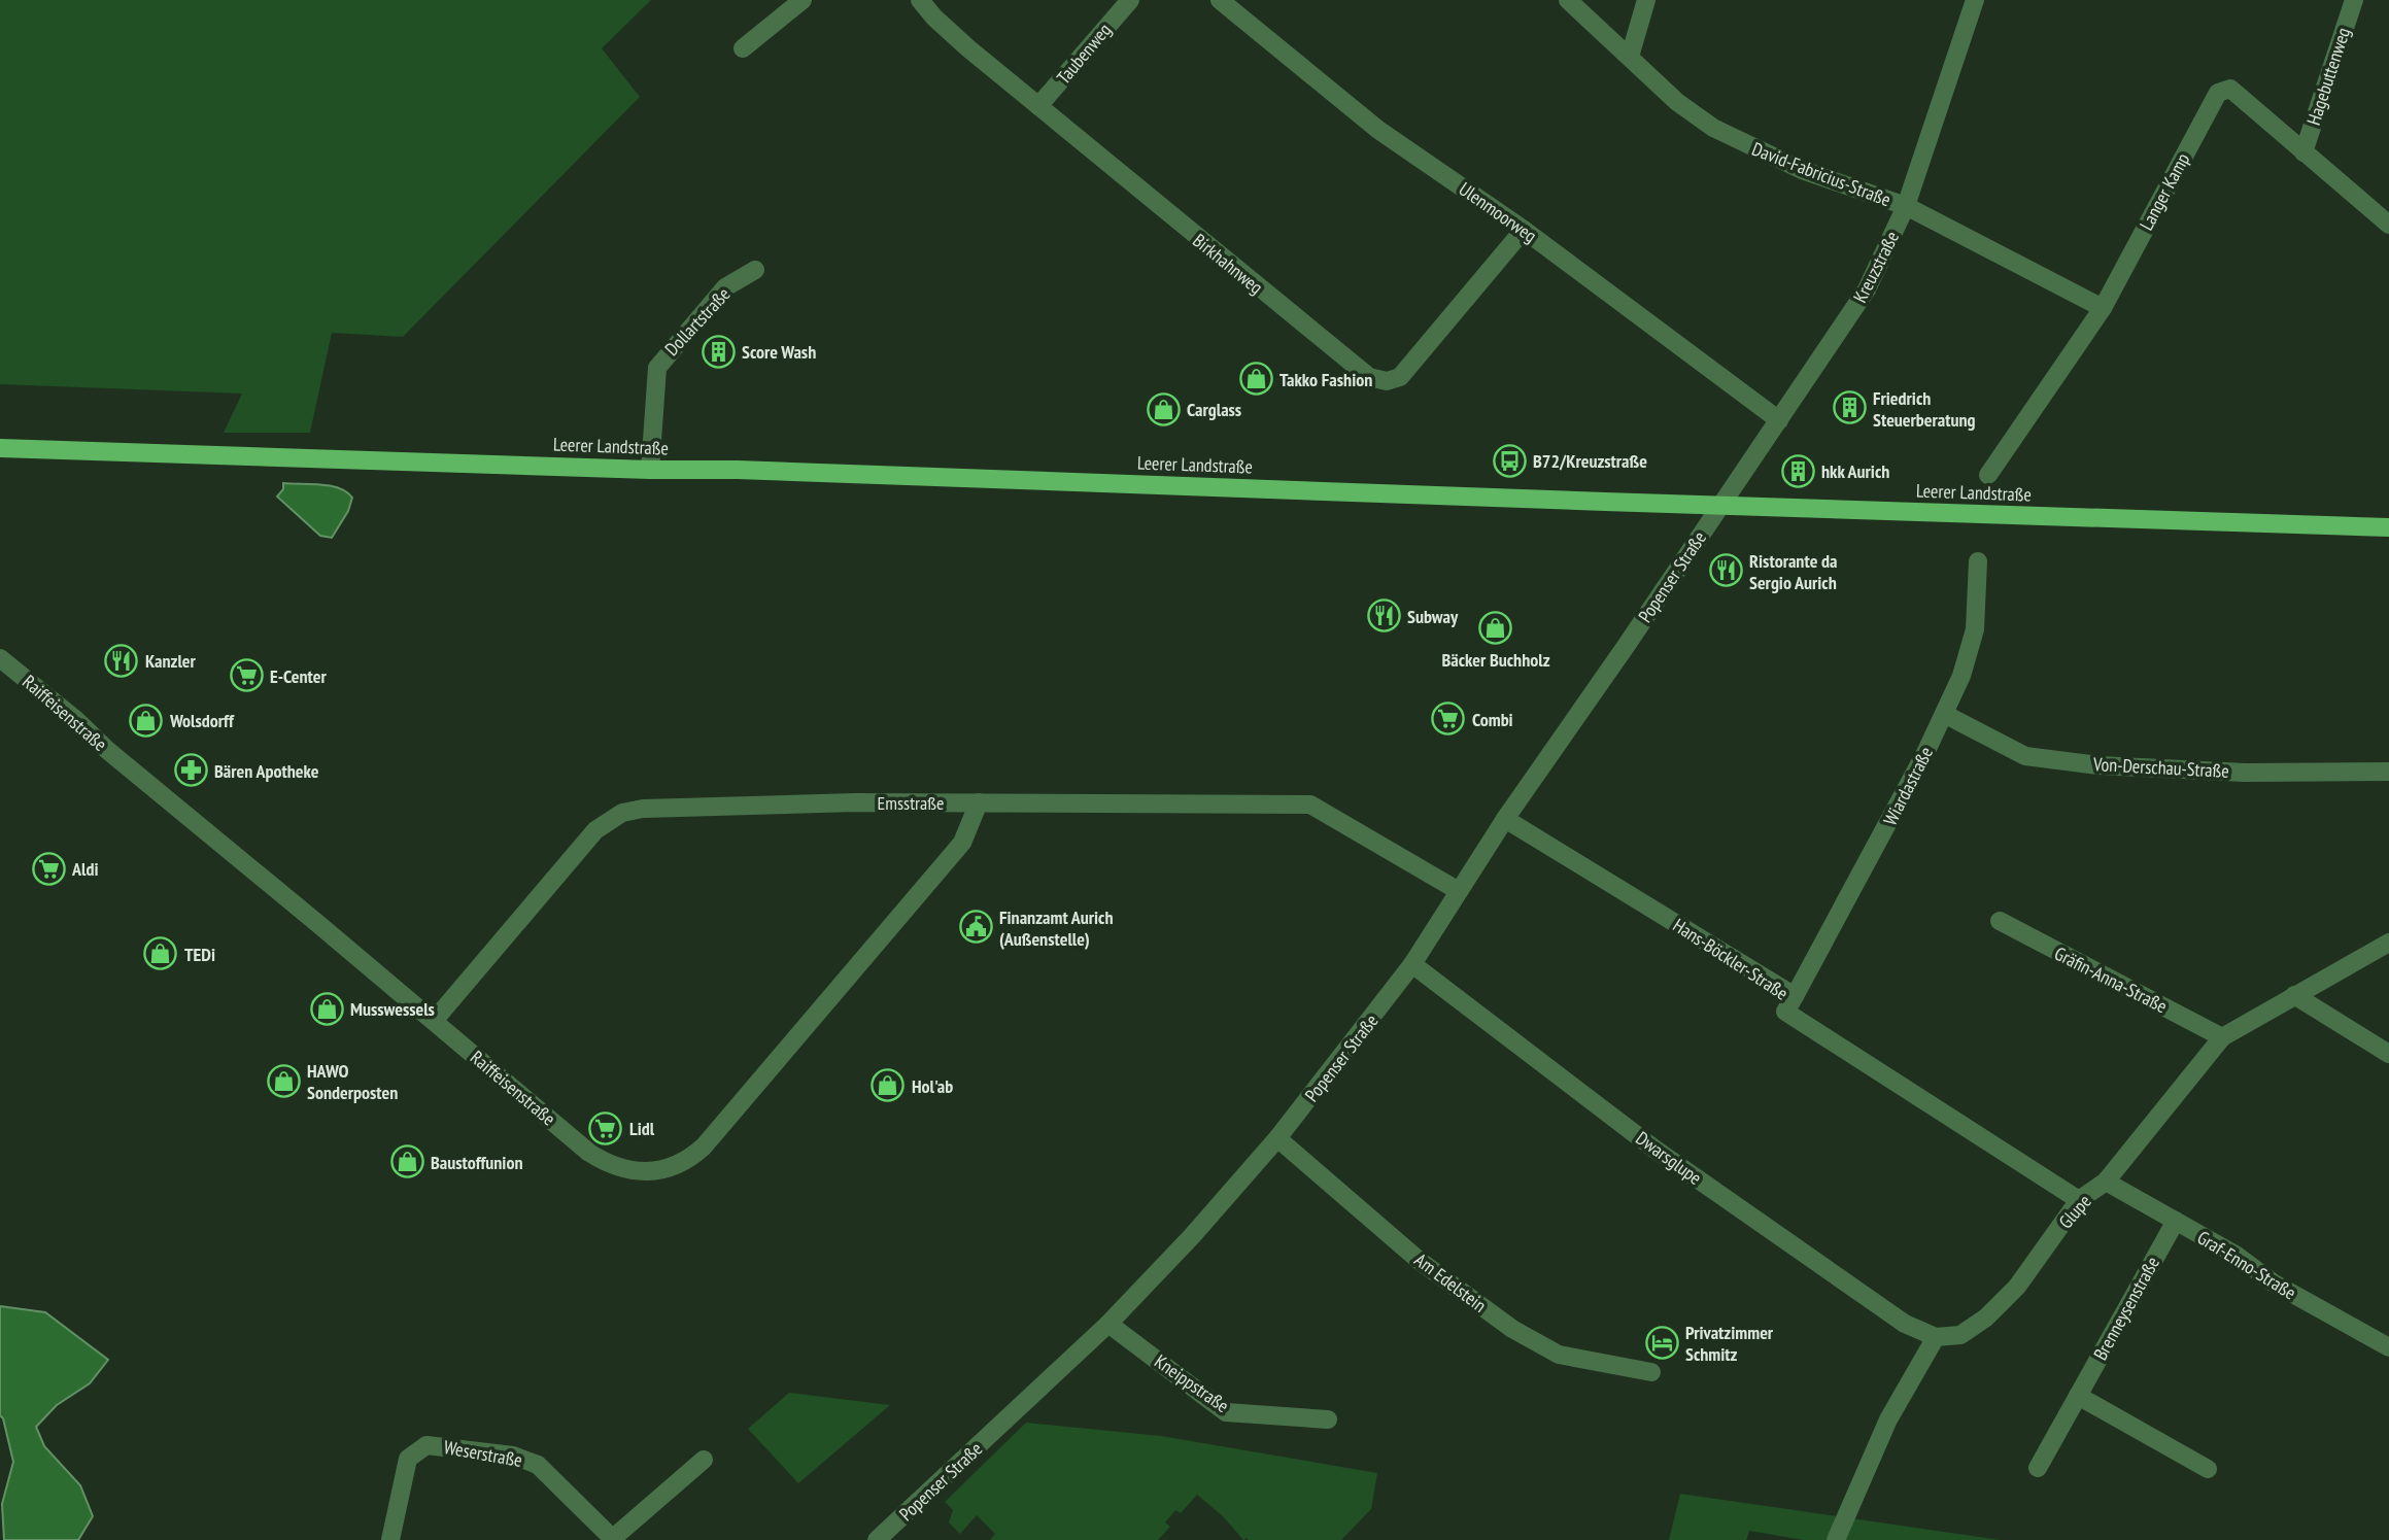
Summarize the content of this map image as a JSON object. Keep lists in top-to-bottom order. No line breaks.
{"streets":{"main road":["Leerer Landstraße"],"street":["Taubenweg","Hagebuttenweg","David-Fabricius-Straße","Langer Kamp","Ulenmoorweg","Birkhahnweg","Kreuzstraße","Dollartstraße","Popenser Straße","Raiffeisenstraße","Von-Derschau-Straße","Wiardastraße","Emsstraße","Hans-Böckler-Straße","Gräfin-Anna-Straße","Dwarsglupe","Glupe","Graf-Enno-Straße","Am Edelstein","Brenneysenstraße","Kneippstraße","Weserstraße"]},"crossings":[["Taubenweg","Birkhahnweg"],["Hagebuttenweg","Langer Kamp"],["David-Fabricius-Straße","Langer Kamp"],["David-Fabricius-Straße","Kreuzstraße"],["Ulenmoorweg","Birkhahnweg"],["Ulenmoorweg","Kreuzstraße"],["Kreuzstraße","Leerer Landstraße"],["Kreuzstraße","Popenser Straße"],["Dollartstraße","Leerer Landstraße"],["Leerer Landstraße","Popenser Straße"],["Popenser Straße","Emsstraße"],["Popenser Straße","Hans-Böckler-Straße"],["Popenser Straße","Dwarsglupe"],["Popenser Straße","Am Edelstein"],["Popenser Straße","Kneippstraße"],["Raiffeisenstraße","Emsstraße"],["Von-Derschau-Straße","Wiardastraße"],["Wiardastraße","Hans-Böckler-Straße"],["Hans-Böckler-Straße","Glupe"],["Gräfin-Anna-Straße","Glupe"],["Dwarsglupe","Glupe"],["Glupe","Graf-Enno-Straße"],["Graf-Enno-Straße","Brenneysenstraße"]],"places":{"building":["Score Wash","Friedrich Steuerberatung","hkk Aurich"],"shop":["Takko Fashion","Carglass","Bäcker Buchholz","Wolsdorff","TEDi","Musswessels","HAWO Sonderposten","Hol'ab","Baustoffunion"],"bus stop":["B72/Kreuzstraße"],"restaurant":["Ristorante da Sergio Aurich","Subway","Kanzler"],"supermarket":["E-Center","Combi","Aldi","Lidl"],"pharmacy":["Bären Apotheke"],"public building":["Finanzamt Aurich (Außenstelle)"],"hotel":["Privatzimmer Schmitz"]}}
